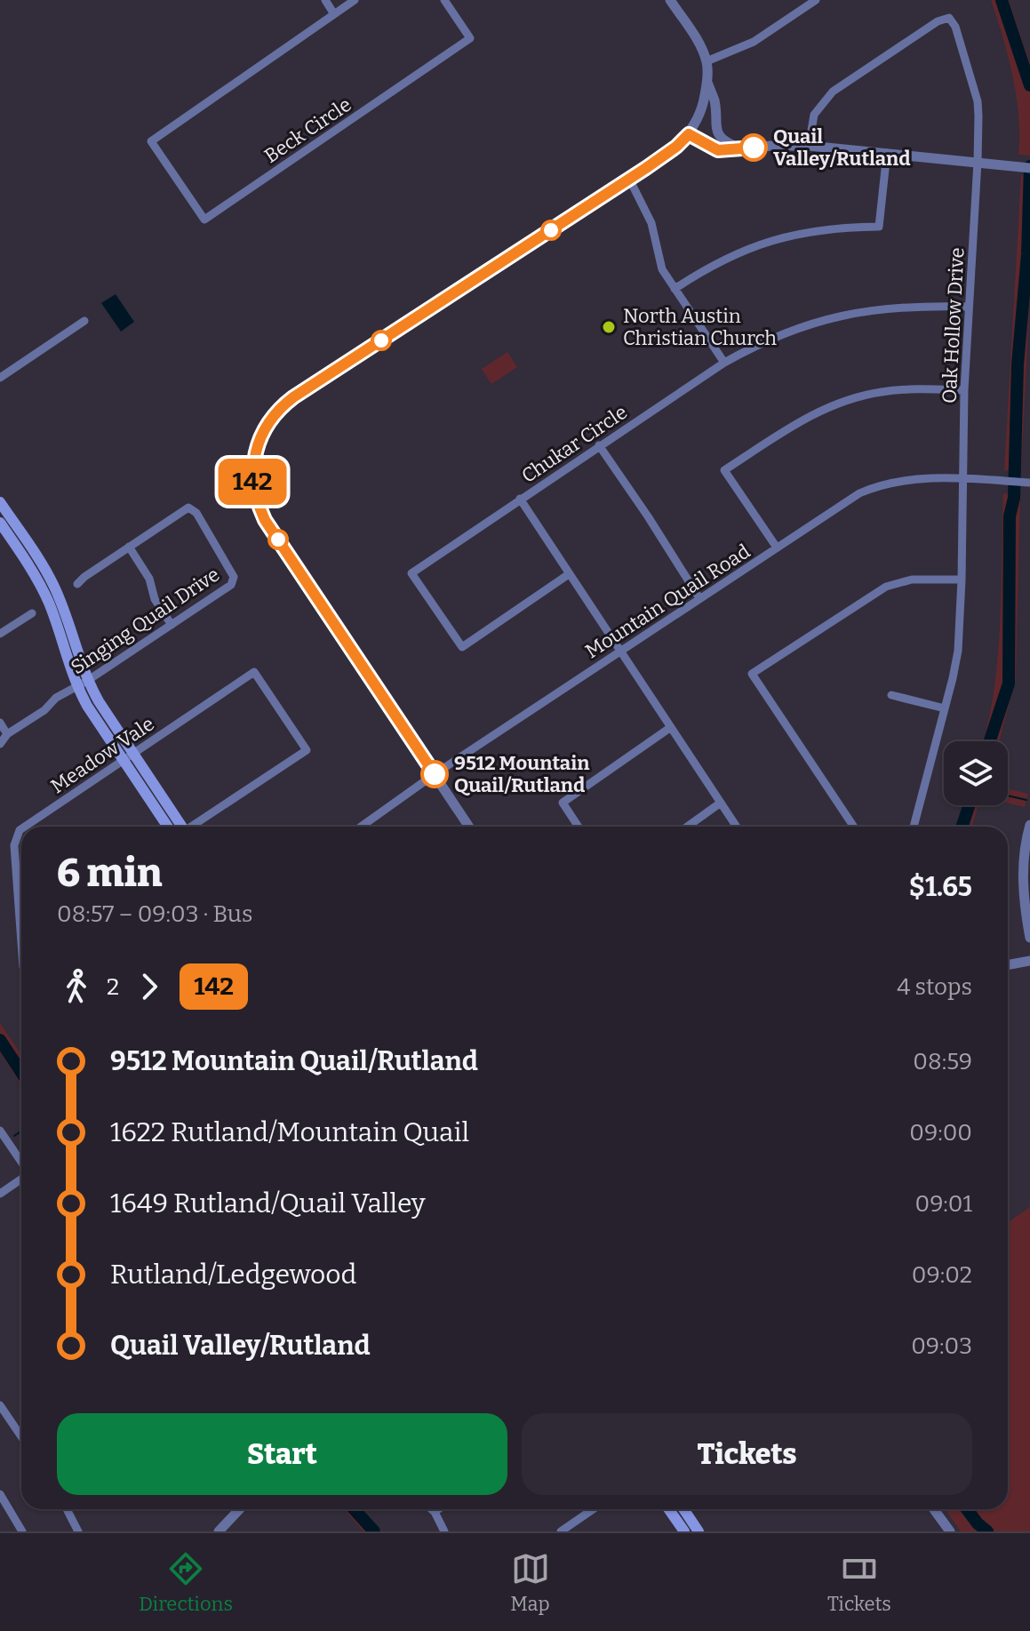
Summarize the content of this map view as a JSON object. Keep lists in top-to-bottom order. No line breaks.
{"streets":{"street":["Beck Circle","Oak Hollow Drive","Chukar Circle","Mountain Quail Road","Singing Quail Drive","Meadow Vale"]},"crossings":[["Oak Hollow Drive","Chukar Circle"],["Oak Hollow Drive","Mountain Quail Road"]],"places":["Quail Valley/Rutland","North Austin Christian Church","9512 Mountain Quail/Rutland"],"lines":["bus line 142"],"page":{"on_map":"142","heading":["6 min","08:57 – 09:03 · Bus","$1.65"],"legs":["2","142","4 stops"],"list":[{"name":"9512 Mountain Quail/Rutland","value":"08:59"},{"name":"1622 Rutland/Mountain Quail","value":"09:00"},{"name":"1649 Rutland/Quail Valley","value":"09:01"},{"name":"Rutland/Ledgewood","value":"09:02"},{"name":"Quail Valley/Rutland","value":"09:03"}],"buttons":["Start","Tickets"],"tabs":["Directions","Map","Tickets"]}}
